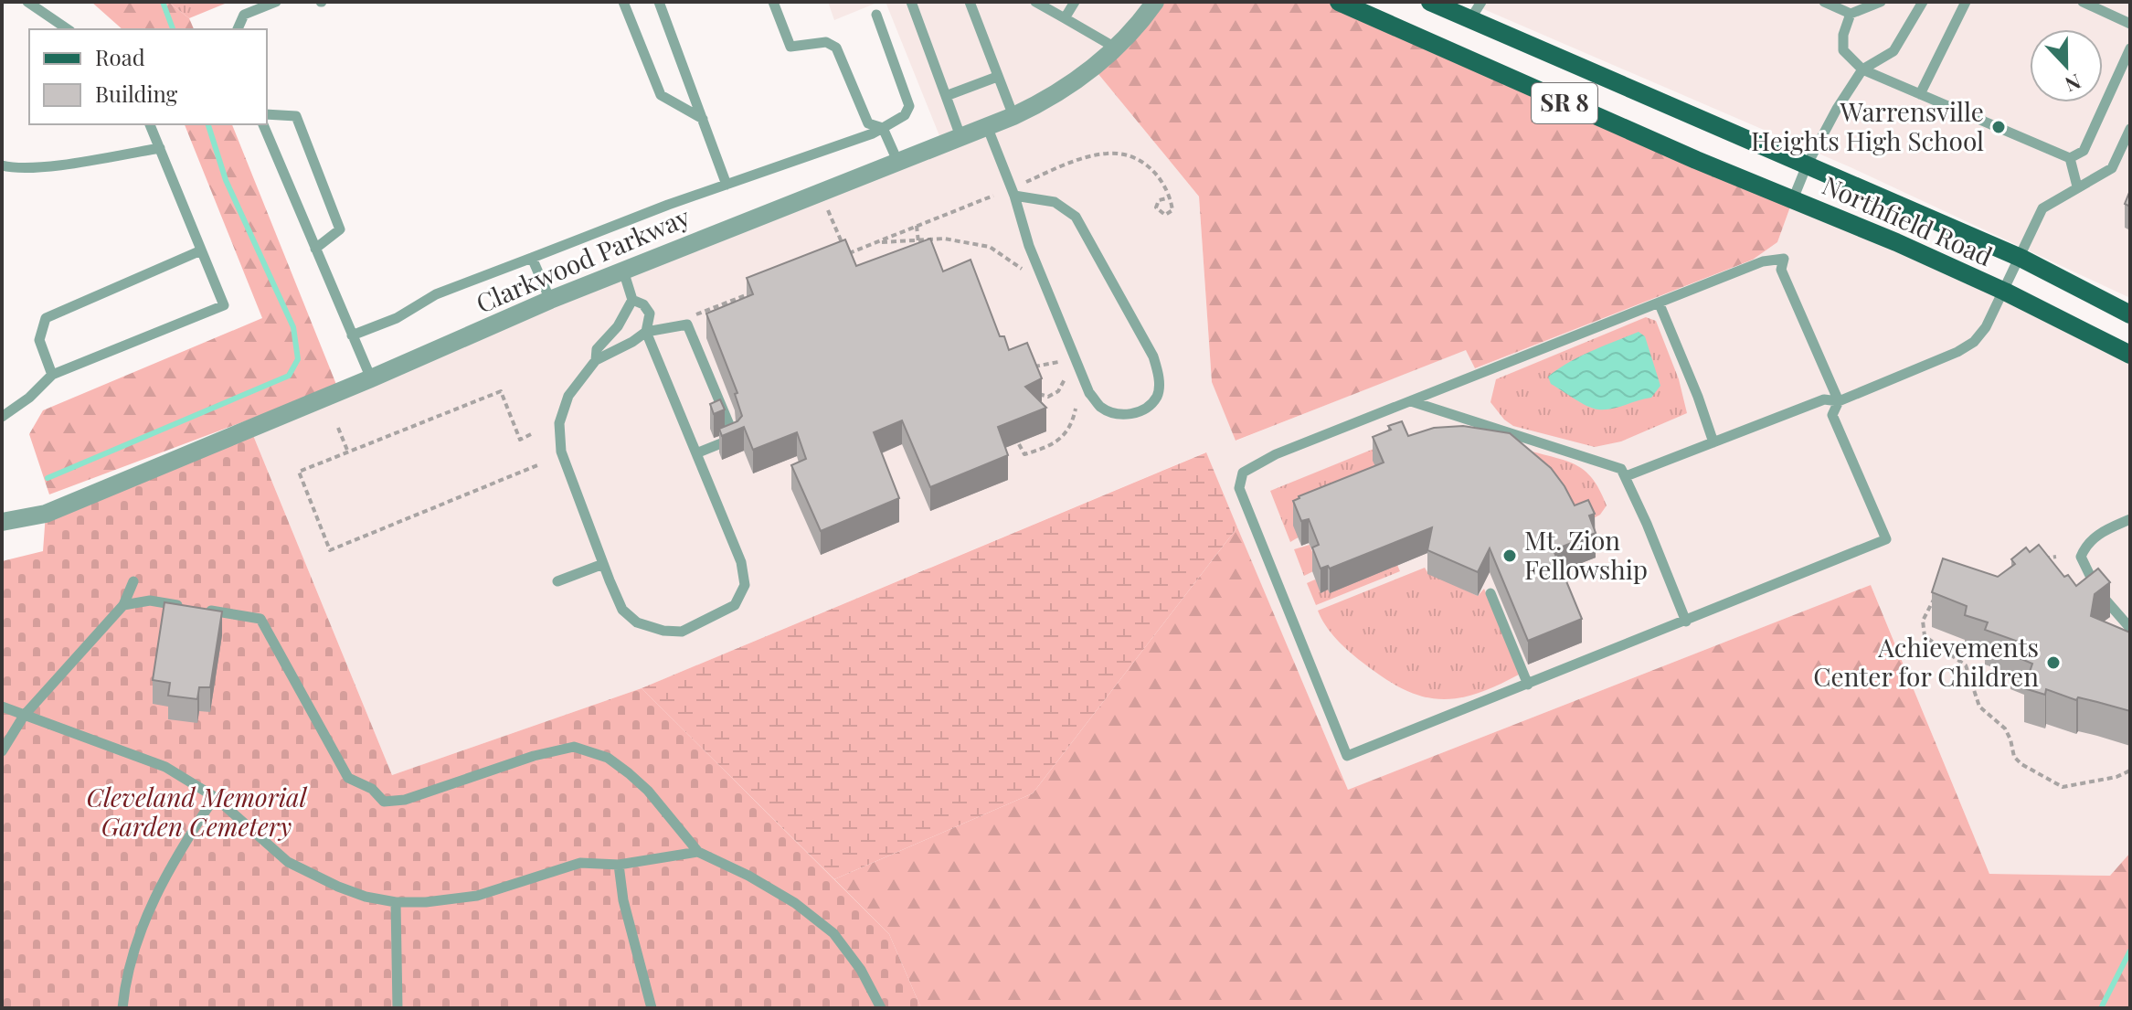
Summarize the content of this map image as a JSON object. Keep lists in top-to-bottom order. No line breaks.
{"streets":{"main road":["SR 8","Northfield Road"],"street":["Clarkwood Parkway"]},"parks":["Cleveland Memorial Garden Cemetery"],"places":["Warrensville Heights High School","Mt. Zion Fellowship","Achievements Center for Children"],"legend":["Road","Building"],"north":"bottom"}
